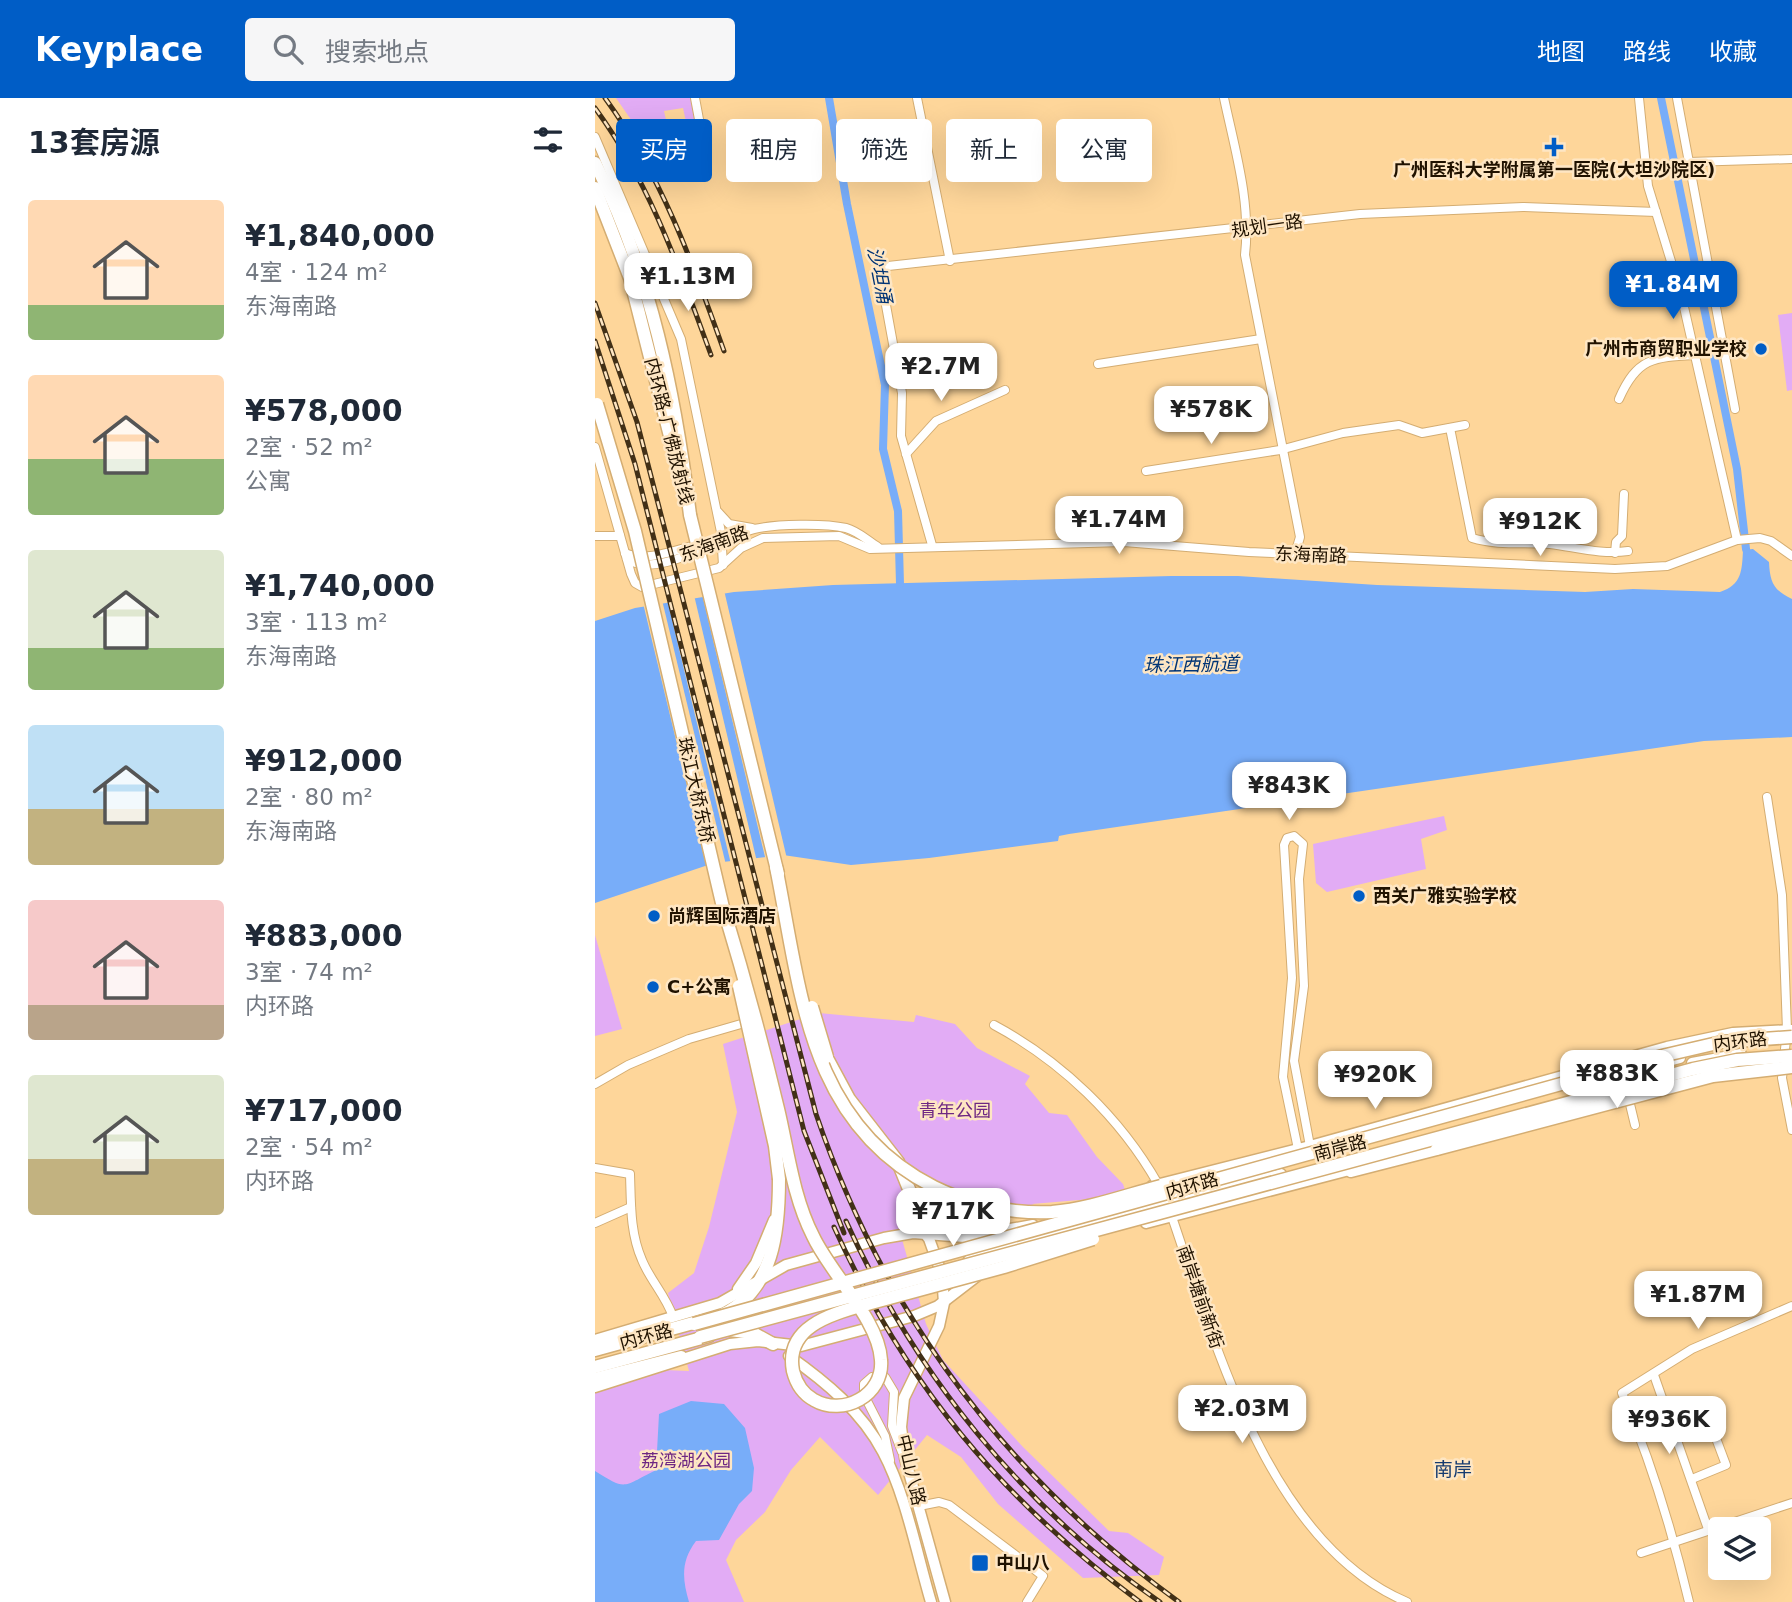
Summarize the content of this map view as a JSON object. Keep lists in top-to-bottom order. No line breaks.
{"streets":{"highway":["内环路-广佛放射线","珠江大桥东桥","内环路"],"main road":["南岸路","中山八路"],"street":["规划一路","东海南路","南岸塘前新街"]},"crossings":[["珠江大桥东桥","南岸路"],["内环路","南岸路"],["南岸路","中山八路"]],"districts":["南岸"],"water":["沙坦涌","珠江西航道"],"parks":["青年公园","荔湾湖公园"],"places":{"health":["广州医科大学附属第一医院(大坦沙院区)"],"other":["广州市商贸职业学校","西关广雅实验学校","尚辉国际酒店","C+公寓"],"transit":["中山八"]},"page":{"header":"Keyplace","search":"搜索地点","nav":["地图","路线","收藏"],"heading":"13套房源","chip":["买房","租房","筛选","新上","公寓"],"list":[{"name":"¥1,840,000","note":"4室 · 124 m² · 东海南路"},{"name":"¥578,000","note":"2室 · 52 m² · 公寓"},{"name":"¥1,740,000","note":"3室 · 113 m² · 东海南路"},{"name":"¥912,000","note":"2室 · 80 m² · 东海南路"},{"name":"¥883,000","note":"3室 · 74 m² · 内环路"},{"name":"¥717,000","note":"2室 · 54 m² · 内环路"}],"price":["¥1.13M","¥1.84M","¥2.7M","¥578K","¥1.74M","¥912K","¥843K","¥883K","¥920K","¥717K","¥1.87M","¥2.03M","¥936K"]}}
